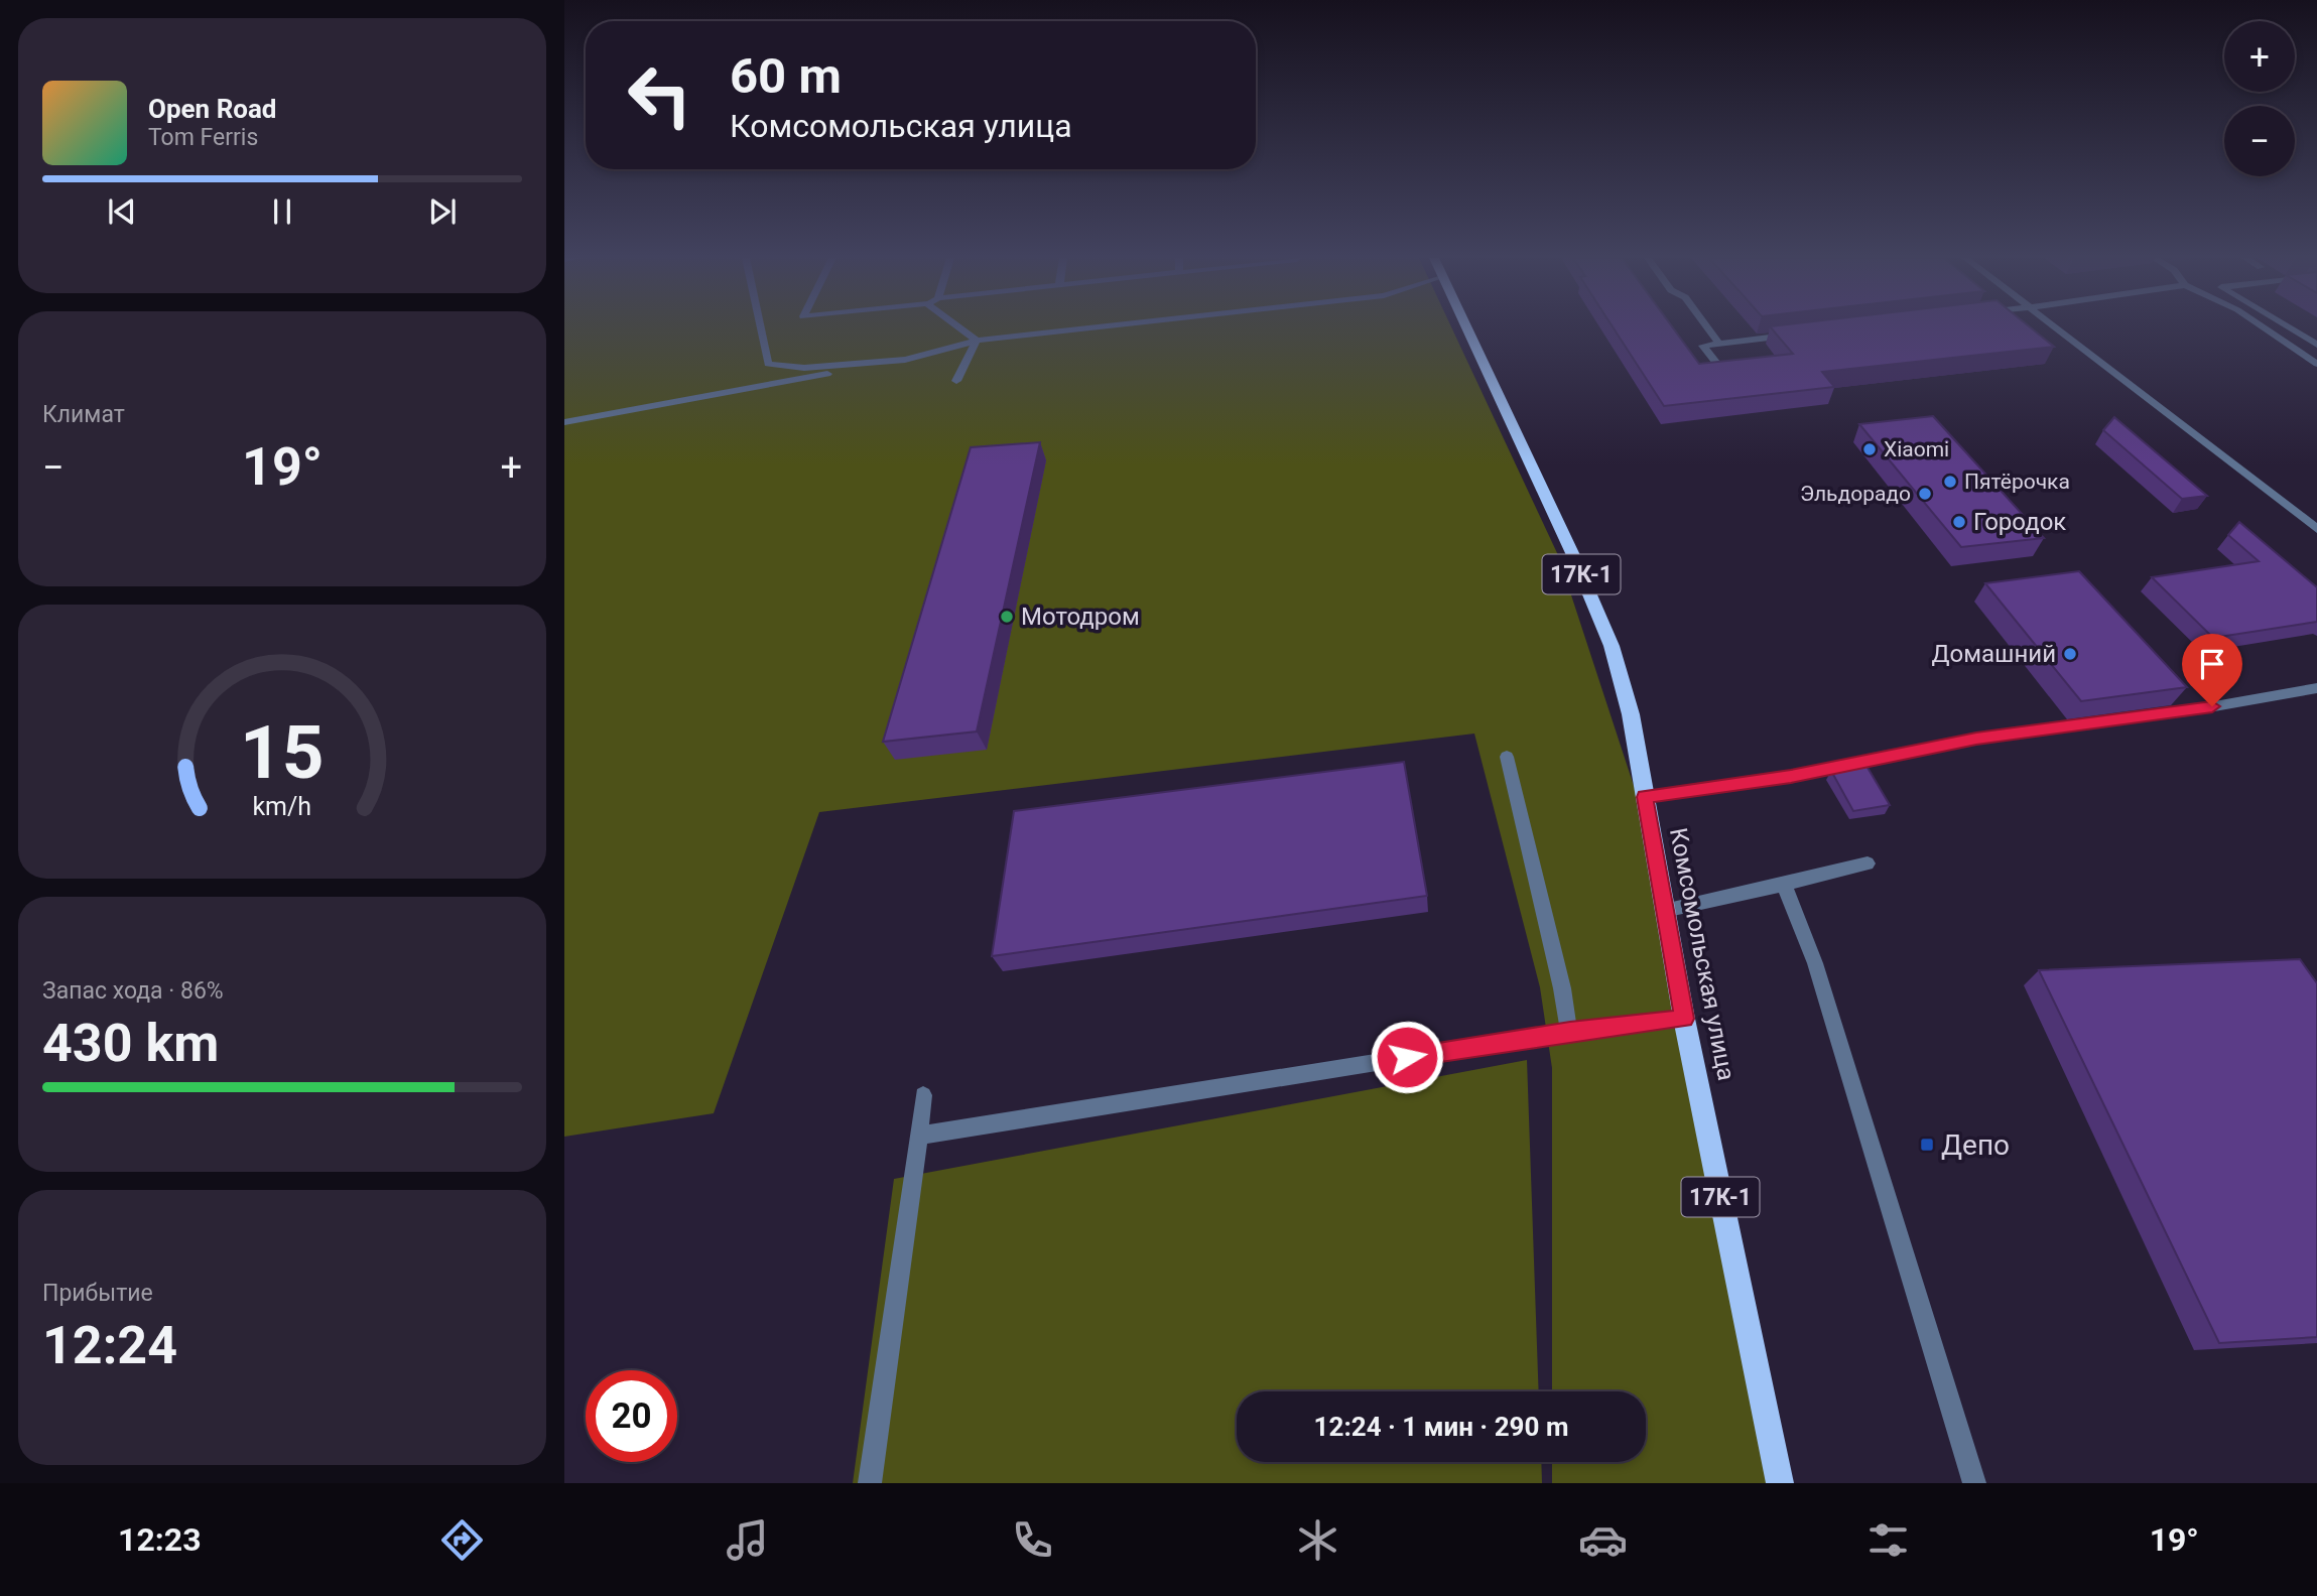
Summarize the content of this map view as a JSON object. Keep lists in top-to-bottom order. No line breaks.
{"streets":{"main road":["17К-1","Комсомольская улица"]},"places":{"other":["Xiaomi","Пятёрочка","Эльдорадо","Городок","Мотодром","Домашний"],"transit":["Депо"]},"page":{"map_buttons":["+","−"],"turn":["60 m","Комсомольская улица"],"song":["Open Road","Tom Ferris"],"tile":["Климат",["Запас хода · 86%","430 km"],["Прибытие","12:24"]],"heat":["−","19°","+"],"limit":"20","trip":"12:24 · 1 мин · 290 m","tabs":["12:23","19°"],"gauge":["15","km/h"]}}
